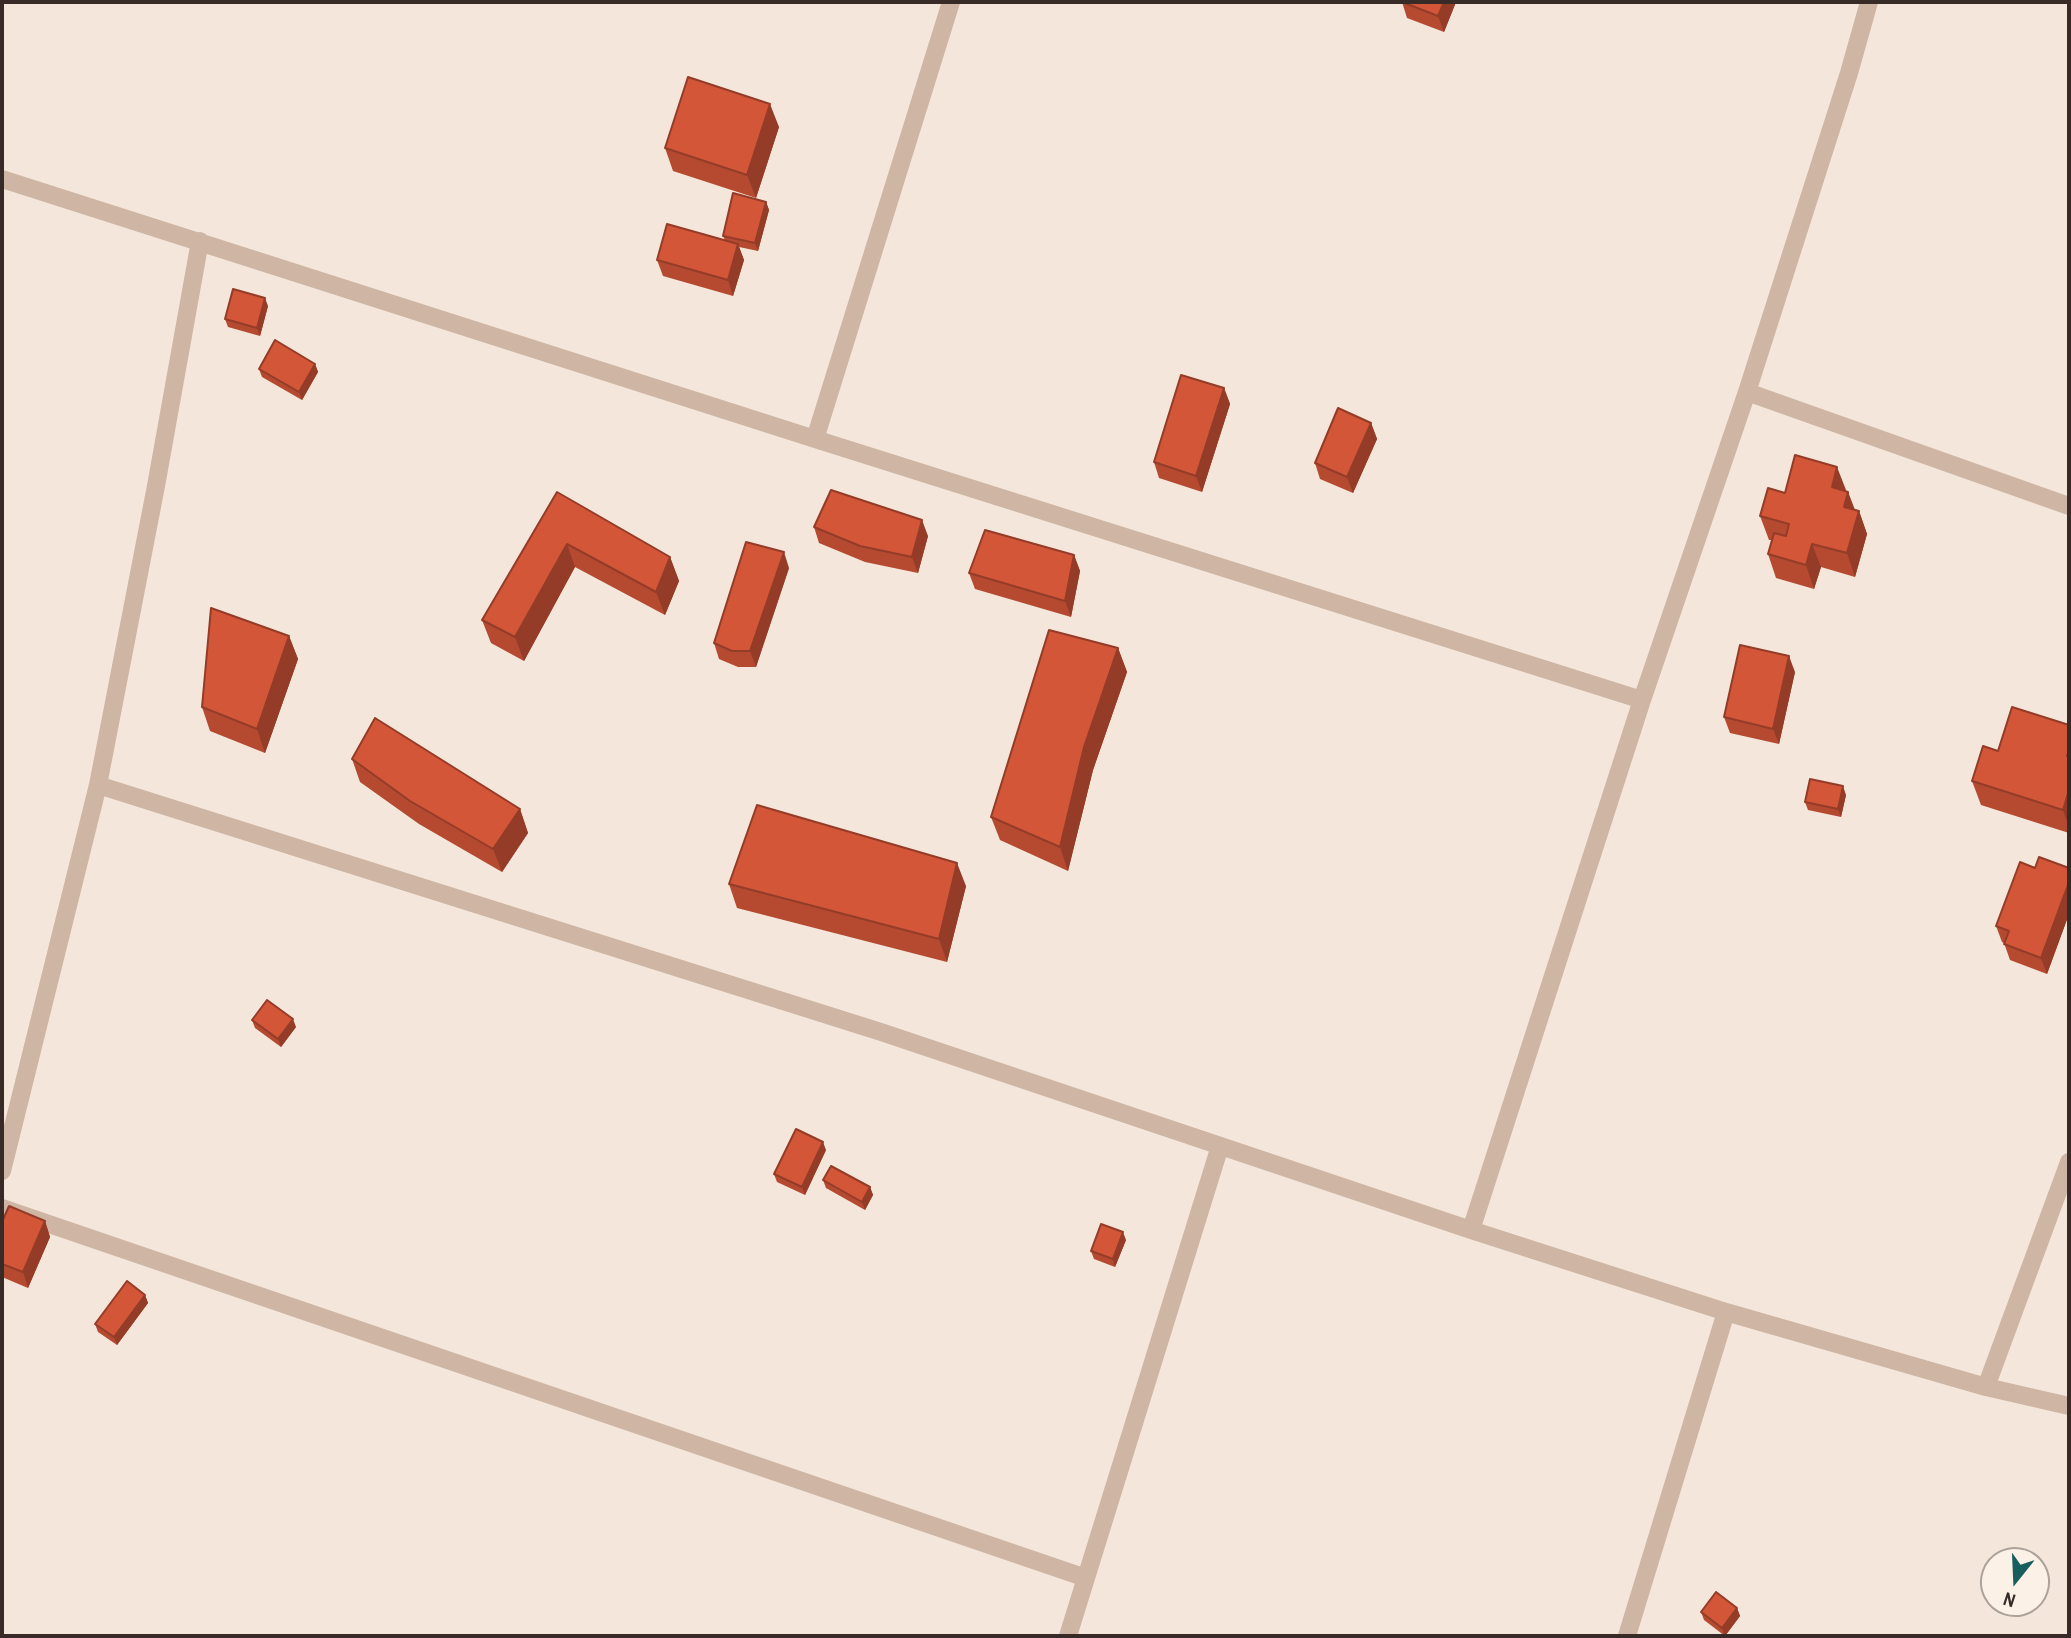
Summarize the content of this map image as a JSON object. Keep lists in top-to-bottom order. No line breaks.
{"north":"bottom"}
